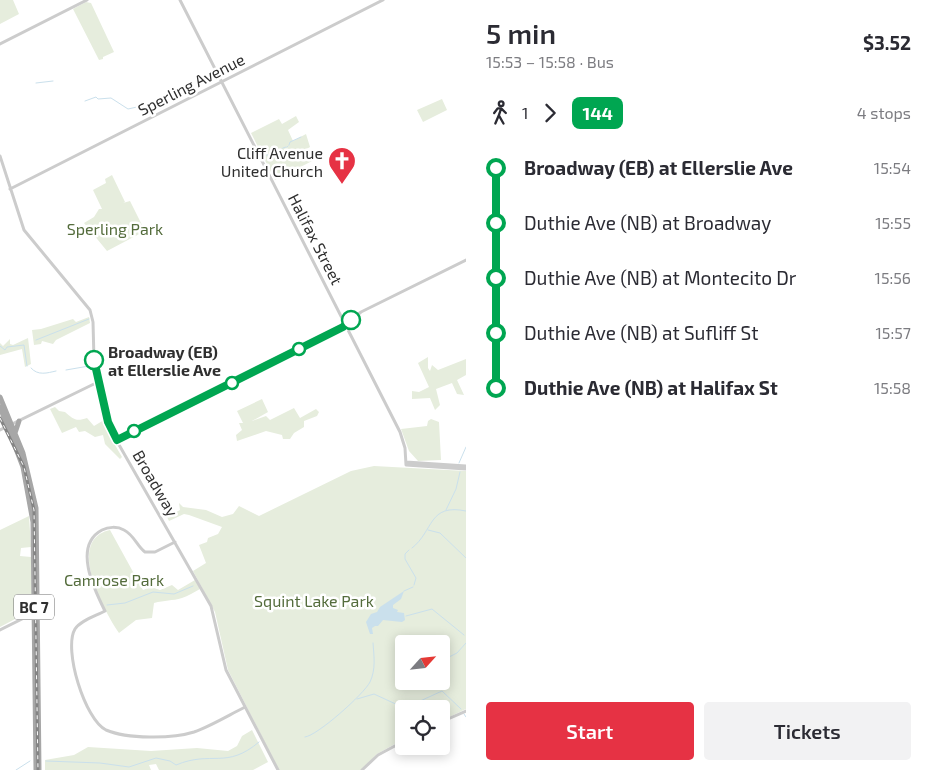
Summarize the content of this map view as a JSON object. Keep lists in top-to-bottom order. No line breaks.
{"streets":{"main road":["BC 7"],"street":["Sperling Avenue","Halifax Street","Broadway"]},"crossings":[["Sperling Avenue","Halifax Street"],["Sperling Avenue","Broadway"]],"parks":["Sperling Park","Camrose Park","Squint Lake Park"],"places":{"church":["Cliff Avenue United Church"],"other":["Broadway (EB) at Ellerslie Ave"]},"lines":["bus line 144"],"north":"top right","page":{"heading":["5 min","15:53 – 15:58 · Bus","$3.52"],"legs":["1","144","4 stops"],"list":[{"name":"Broadway (EB) at Ellerslie Ave","value":"15:54"},{"name":"Duthie Ave (NB) at Broadway","value":"15:55"},{"name":"Duthie Ave (NB) at Montecito Dr","value":"15:56"},{"name":"Duthie Ave (NB) at Sufliff St","value":"15:57"},{"name":"Duthie Ave (NB) at Halifax St","value":"15:58"}],"buttons":["Start","Tickets"]}}
